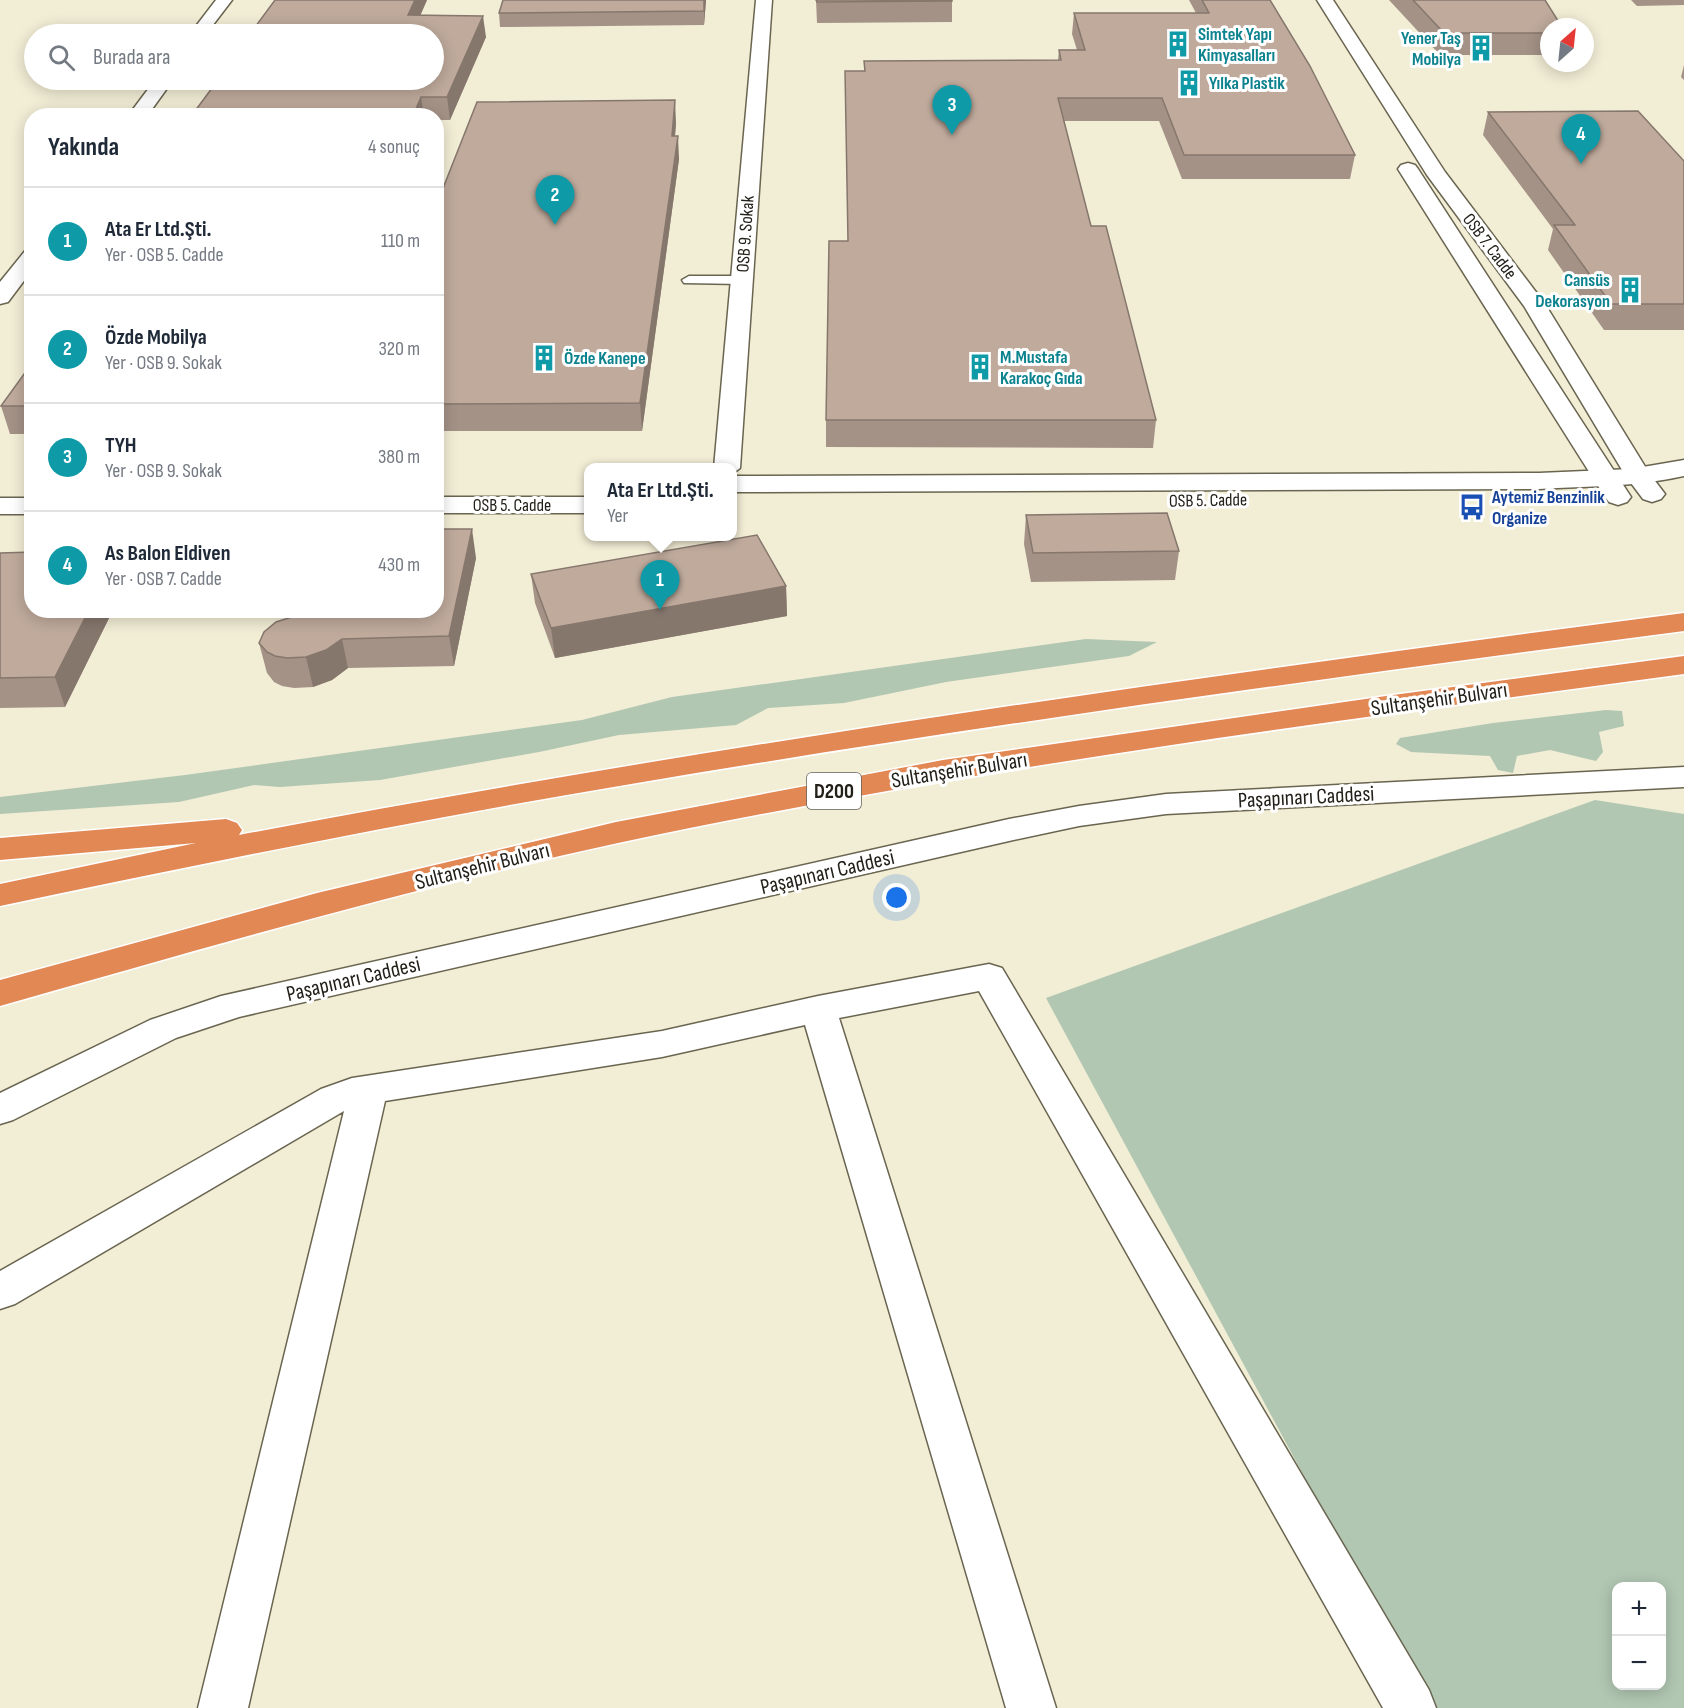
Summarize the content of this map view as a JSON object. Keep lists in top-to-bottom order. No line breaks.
{"streets":{"highway":["Sultanşehir Bulvarı","D200"],"street":["OSB 9. Sokak","OSB 7. Cadde","OSB 5. Cadde","Paşapınarı Caddesi"]},"crossings":[["OSB 7. Cadde","OSB 5. Cadde"]],"places":{"building":["Simtek Yapı Kimyasalları","Yener Taş Mobilya","Yılka Plastik","Cansüs Dekorasyon","Özde Kanepe","M.Mustafa Karakoç Gıda"],"bus stop":["Aytemiz Benzinlik Organize"]},"north":"top right","page":{"search":"Burada ara","pins":["3","4","2","1"],"heading":["Yakında","4 sonuç"],"list":[{"mark":"1","name":"Ata Er Ltd.Şti.","note":"Yer · OSB 5. Cadde","value":"110 m"},{"mark":"2","name":"Özde Mobilya","note":"Yer · OSB 9. Sokak","value":"320 m"},{"mark":"3","name":"TYH","note":"Yer · OSB 9. Sokak","value":"380 m"},{"mark":"4","name":"As Balon Eldiven","note":"Yer · OSB 7. Cadde","value":"430 m"}],"popup":["Ata Er Ltd.Şti.","Yer"],"map_buttons":["+","−"]}}
